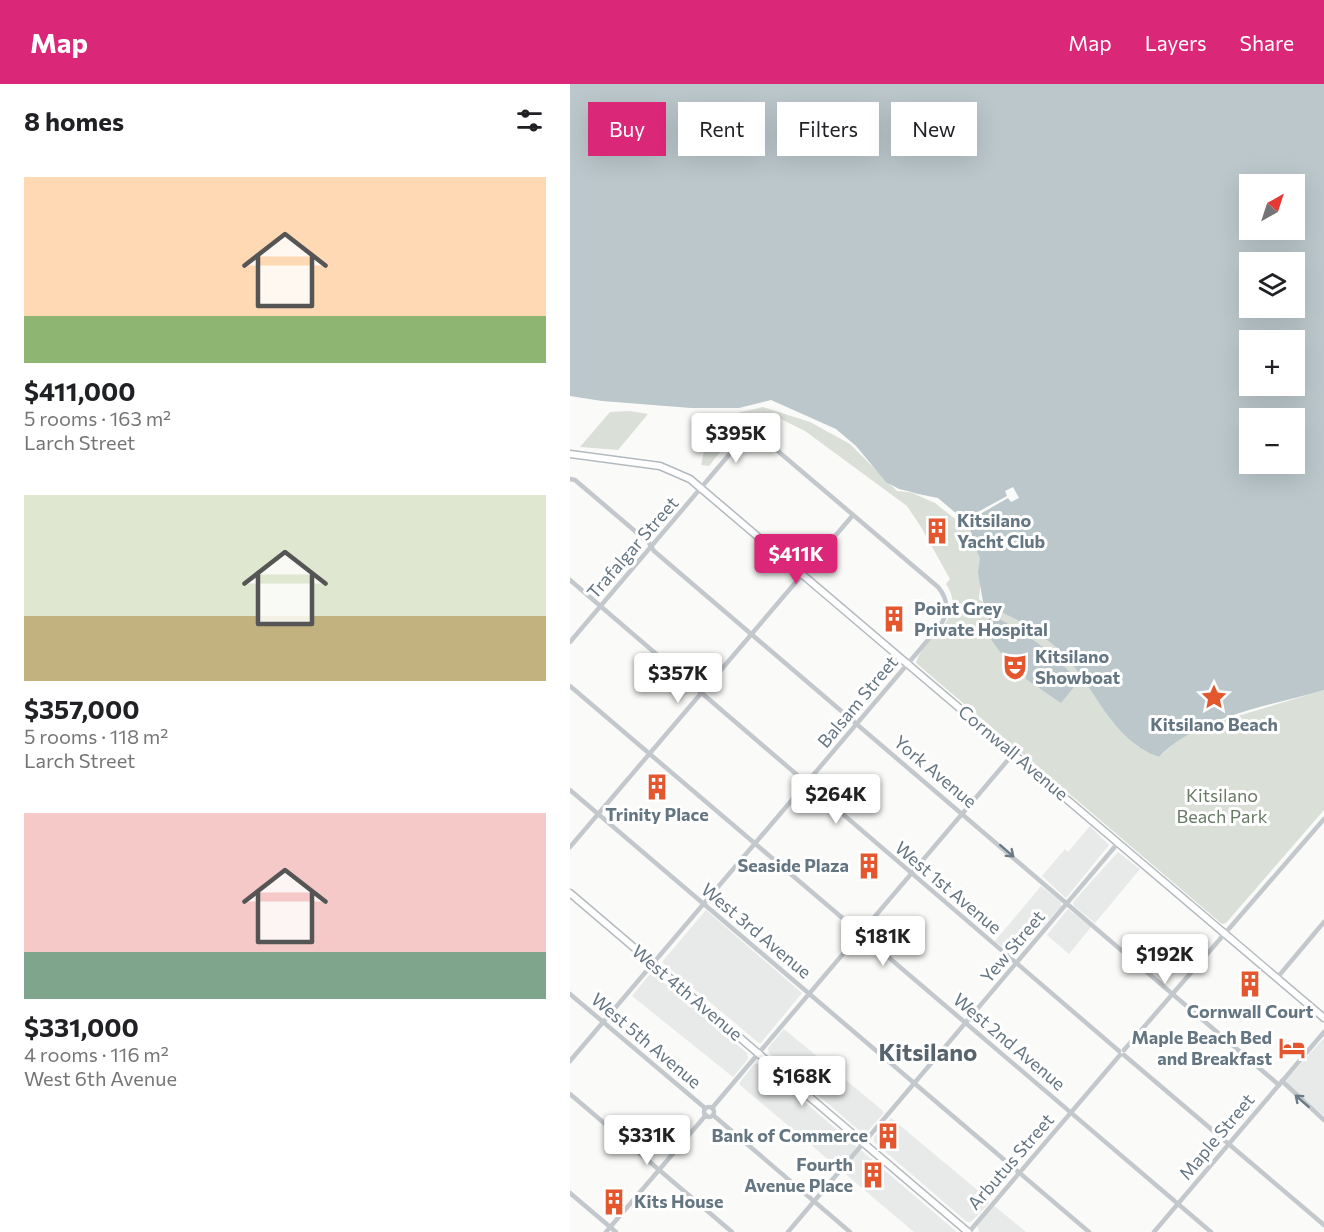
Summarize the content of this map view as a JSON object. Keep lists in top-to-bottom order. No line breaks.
{"streets":{"main road":["Cornwall Avenue","West 4th Avenue"],"street":["Trafalgar Street","Balsam Street","York Avenue","West 1st Avenue","West 3rd Avenue","Yew Street","West 5th Avenue","West 2nd Avenue","Maple Street","Arbutus Street"]},"crossings":[["Trafalgar Street","Balsam Street"],["Trafalgar Street","Cornwall Avenue"],["Trafalgar Street","York Avenue"],["Trafalgar Street","West 1st Avenue"],["Balsam Street","Cornwall Avenue"],["Balsam Street","York Avenue"],["Balsam Street","West 1st Avenue"],["Balsam Street","West 3rd Avenue"],["Balsam Street","West 4th Avenue"],["Balsam Street","West 5th Avenue"],["Balsam Street","West 2nd Avenue"],["Cornwall Avenue","Yew Street"],["Cornwall Avenue","Arbutus Street"],["York Avenue","Yew Street"],["York Avenue","Maple Street"],["York Avenue","Arbutus Street"],["West 1st Avenue","Yew Street"],["West 1st Avenue","Maple Street"],["West 1st Avenue","Arbutus Street"],["West 3rd Avenue","Yew Street"],["West 3rd Avenue","Arbutus Street"],["Yew Street","West 4th Avenue"],["Yew Street","West 2nd Avenue"],["West 4th Avenue","Arbutus Street"],["West 2nd Avenue","Maple Street"],["West 2nd Avenue","Arbutus Street"]],"districts":["Kitsilano"],"parks":["Kitsilano Beach Park"],"places":{"building":["Kitsilano Yacht Club","Point Grey Private Hospital","Trinity Place","Seaside Plaza","Cornwall Court","Bank of Commerce","Fourth Avenue Place","Kits House"],"theatre":["Kitsilano Showboat"],"place":["Kitsilano Beach"],"hotel":["Maple Beach Bed and Breakfast"]},"north":"top right","page":{"header":"Map","nav":["Map","Layers","Share"],"heading":"8 homes","chip":["Buy","Rent","Filters","New"],"list":[{"name":"$411,000","note":"5 rooms · 163 m² · Larch Street"},{"name":"$357,000","note":"5 rooms · 118 m² · Larch Street"},{"name":"$331,000","note":"4 rooms · 116 m² · West 6th Avenue"}],"map_buttons":["+","−"],"price":["$395K","$411K","$357K","$264K","$181K","$192K","$168K","$331K"]}}
